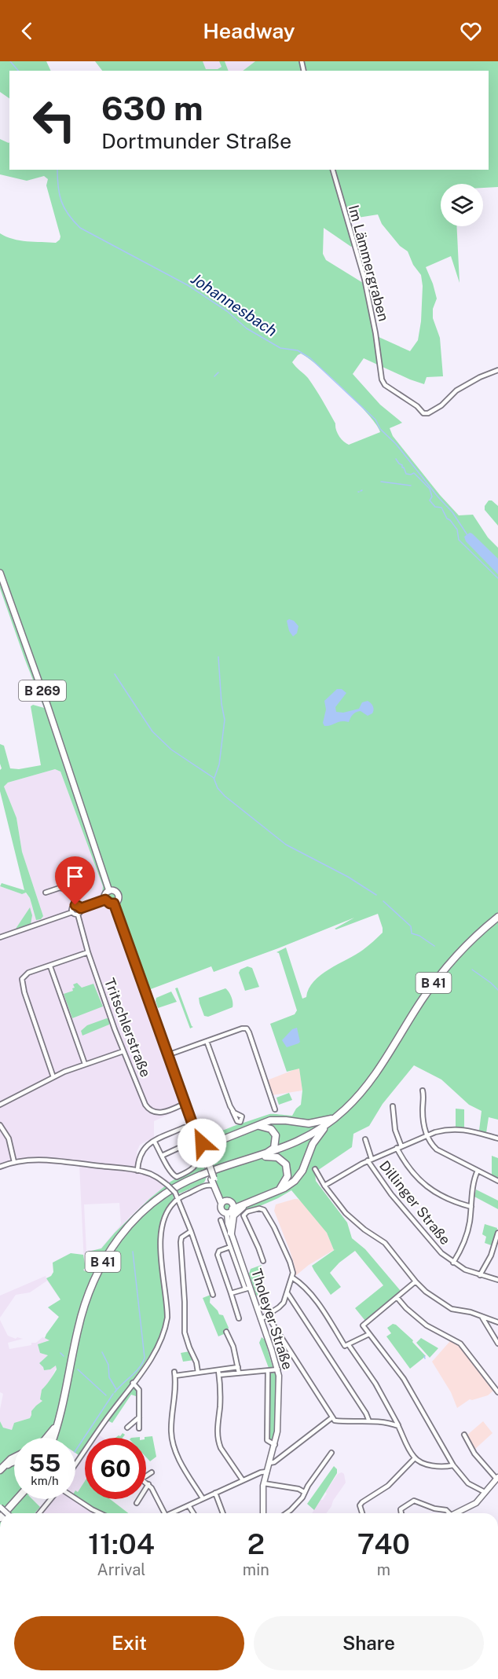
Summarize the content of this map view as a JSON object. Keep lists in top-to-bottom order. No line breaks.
{"streets":{"highway":["B 41"],"main road":["B 269","Tholeyer Straße"],"street":["Im Lämmergraben","Tritschlerstraße","Dillinger Straße"]},"crossings":[["B 269","Tritschlerstraße"],["B 269","Tholeyer Straße"]],"water":["Johannesbach"],"page":{"header":"Headway","turn":["630 m","Dortmunder Straße"],"speed":"55 km/h","limit":"60","eta":["11:04","Arrival","2","min","740","m"],"buttons":["Exit","Share"]}}
